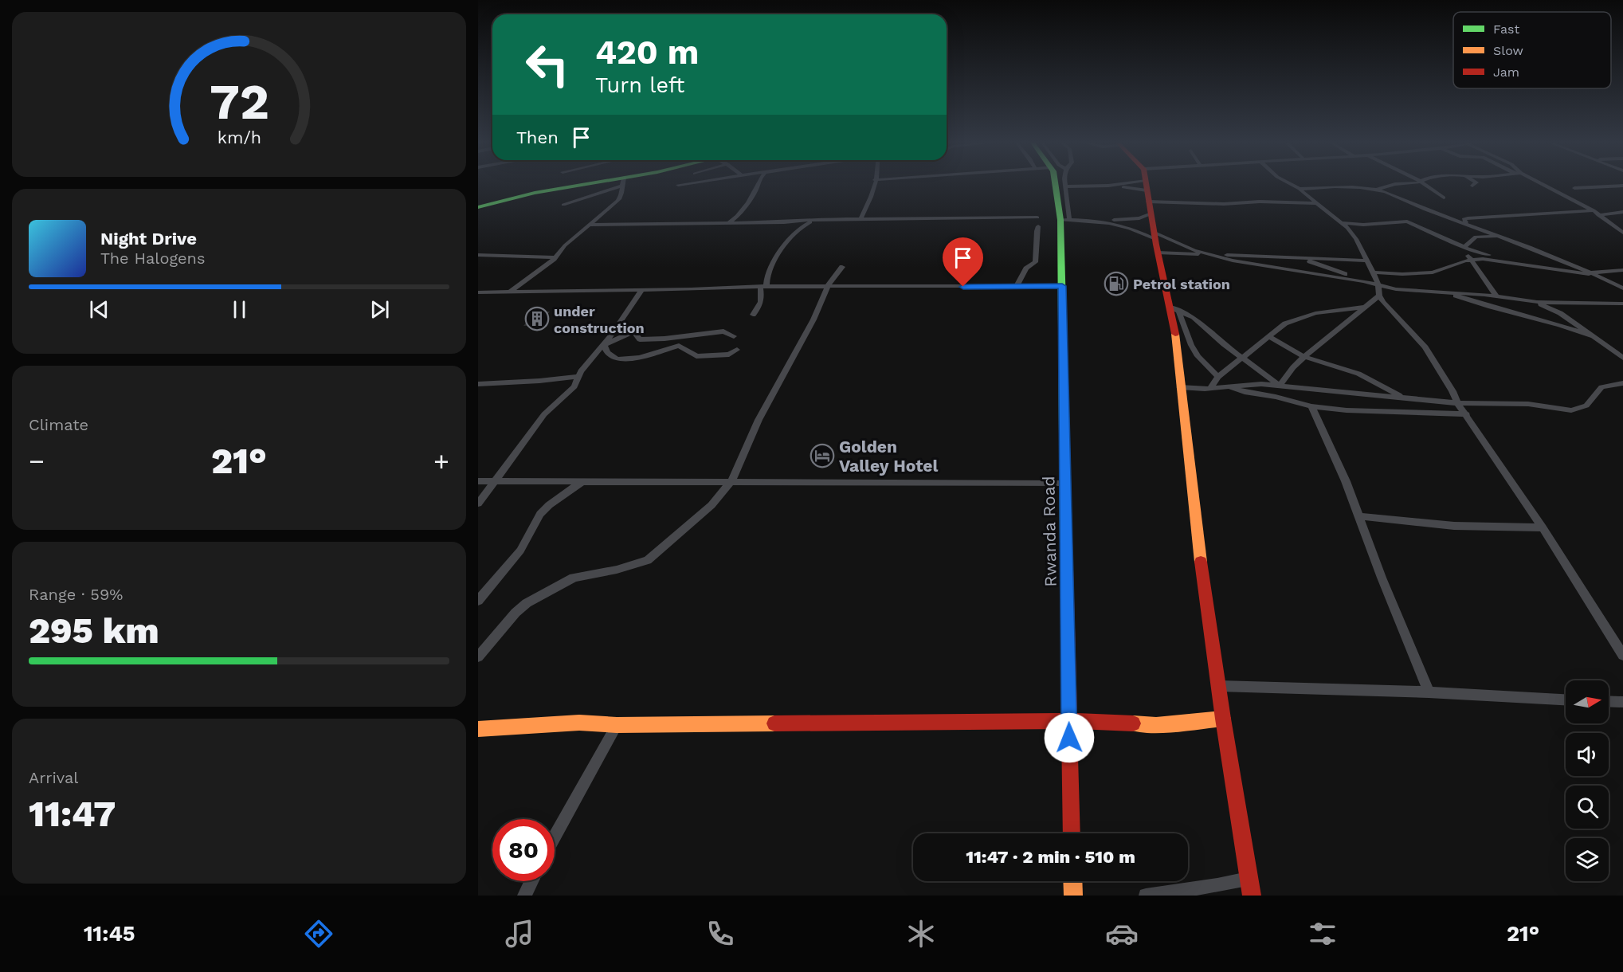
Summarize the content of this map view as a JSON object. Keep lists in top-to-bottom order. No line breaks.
{"streets":{"main road":["Rwanda Road"]},"places":{"fuel station":["Petrol station"],"building":["under construction"],"hotel":["Golden Valley Hotel"]},"legend":["Fast","Slow","Jam"],"north":"right","page":{"turn":["420 m","Turn left"],"then":"Then","song":["Night Drive","The Halogens"],"tile":["Climate",["Range · 59%","295 km"],["Arrival","11:47"]],"heat":["−","21°","+"],"limit":"80","trip":"11:47 · 2 min · 510 m","tabs":["11:45","21°"],"gauge":["72","km/h"]}}
